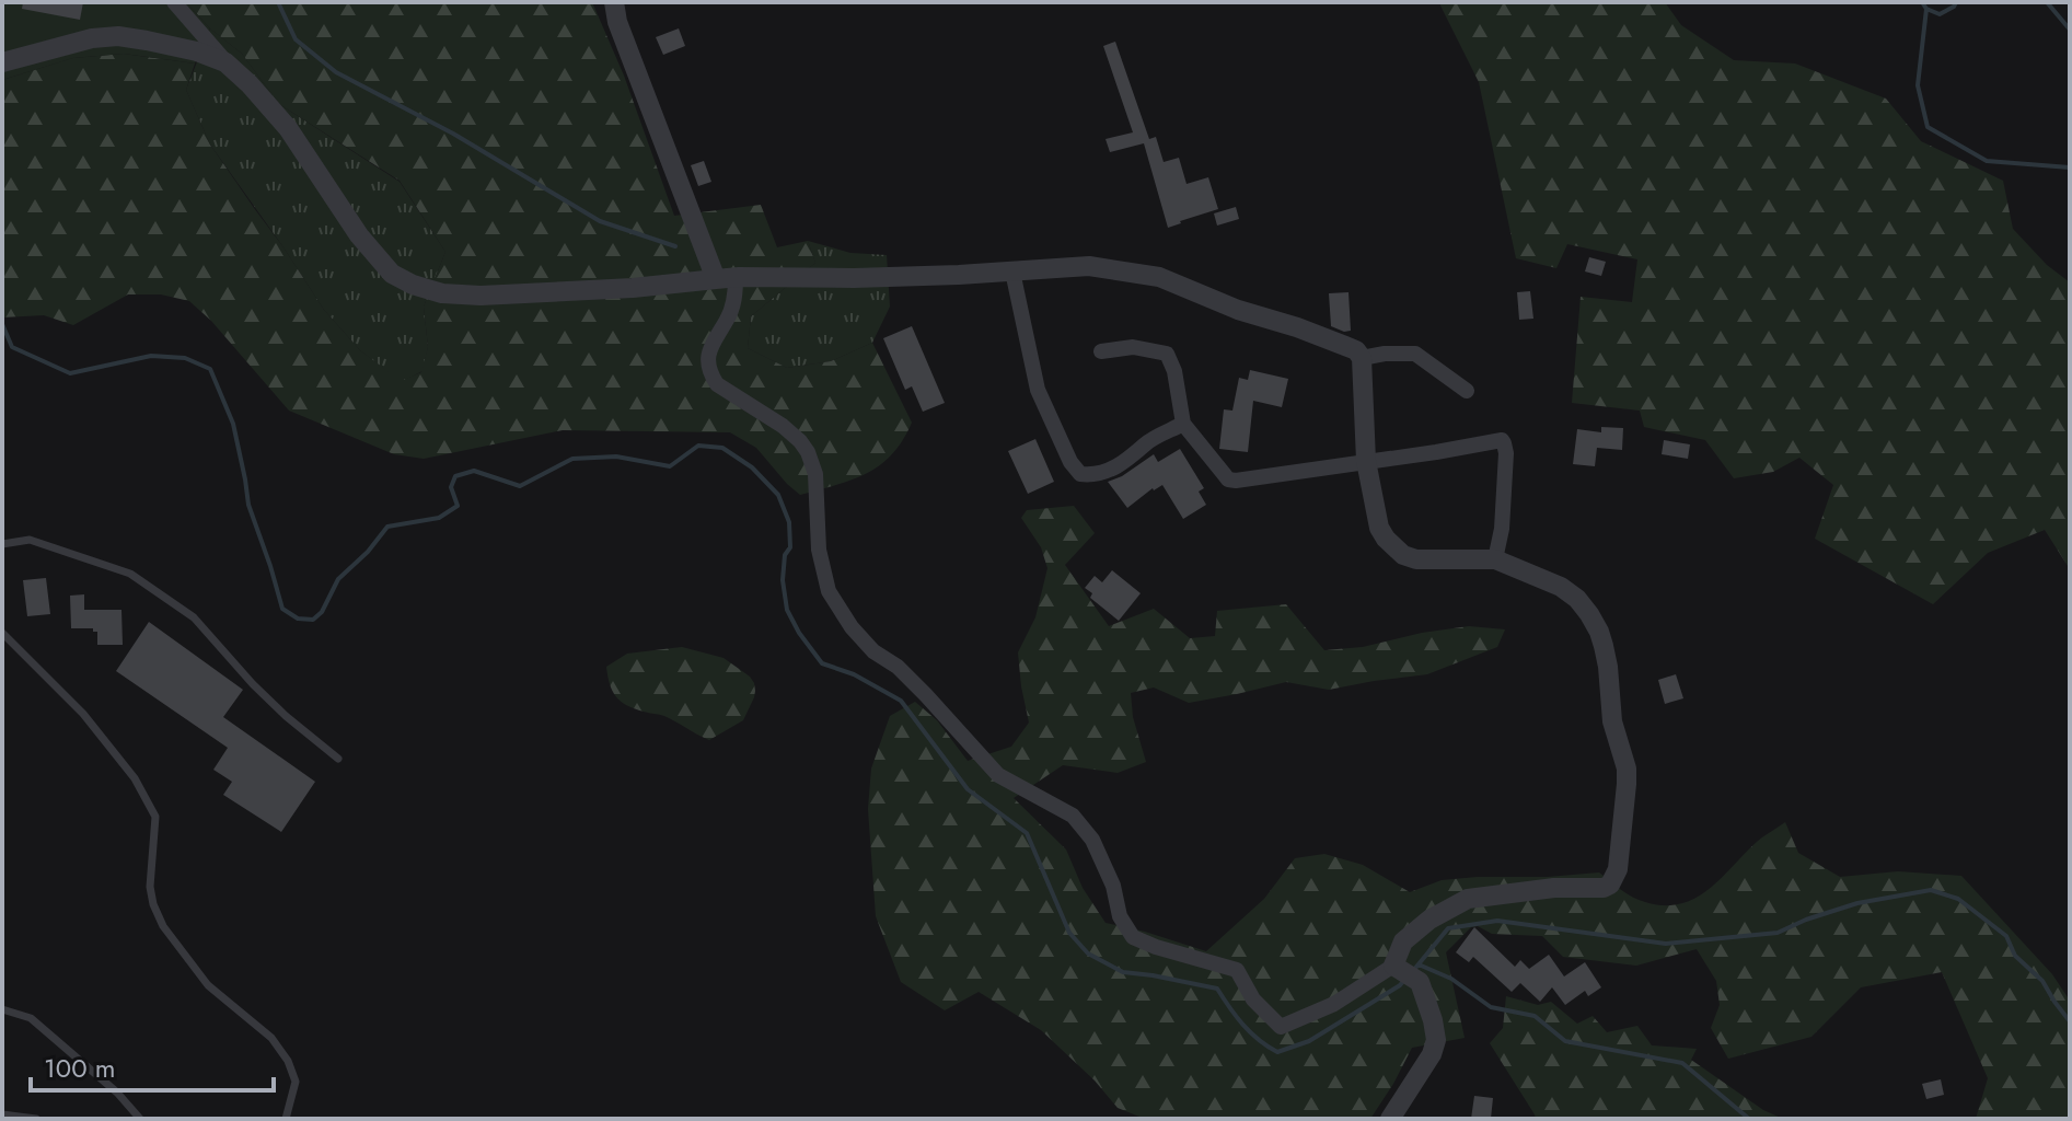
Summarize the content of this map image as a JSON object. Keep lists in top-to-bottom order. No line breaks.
{"scale_bar":"100 m"}
